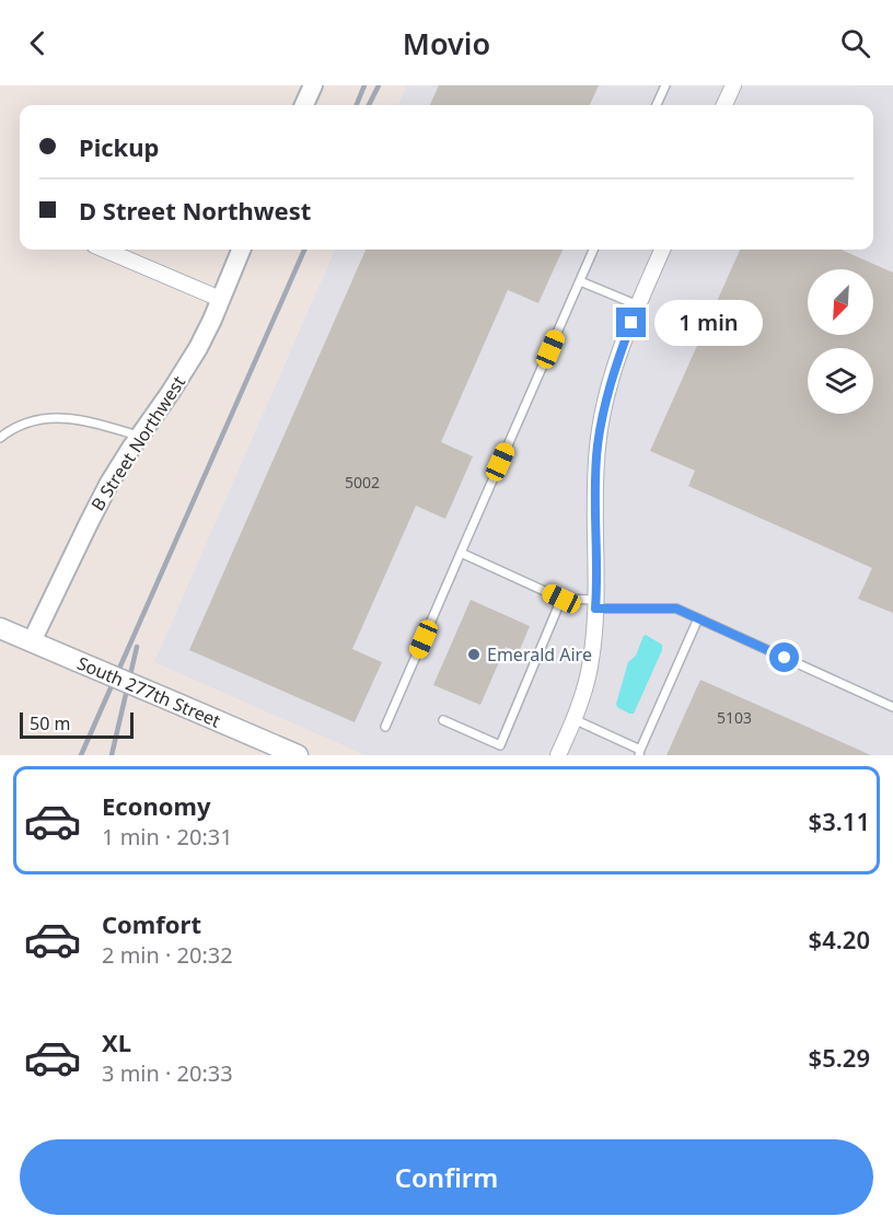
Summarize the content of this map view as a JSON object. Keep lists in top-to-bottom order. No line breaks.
{"streets":{"main road":["South 277th Street"],"street":["B Street Northwest"]},"crossings":[["B Street Northwest","South 277th Street"]],"places":["Emerald Aire"],"house_numbers":["5002","5103"],"scale_bar":"50 m","north":"bottom left","page":{"header":"Movio","banner":["Pickup","D Street Northwest"],"bubble":"1 min","scale":"50 m","list":[{"name":"Economy","note":"1 min · 20:31","value":"$3.11"},{"name":"Comfort","note":"2 min · 20:32","value":"$4.20"},{"name":"XL","note":"3 min · 20:33","value":"$5.29"}],"buttons":"Confirm"}}
